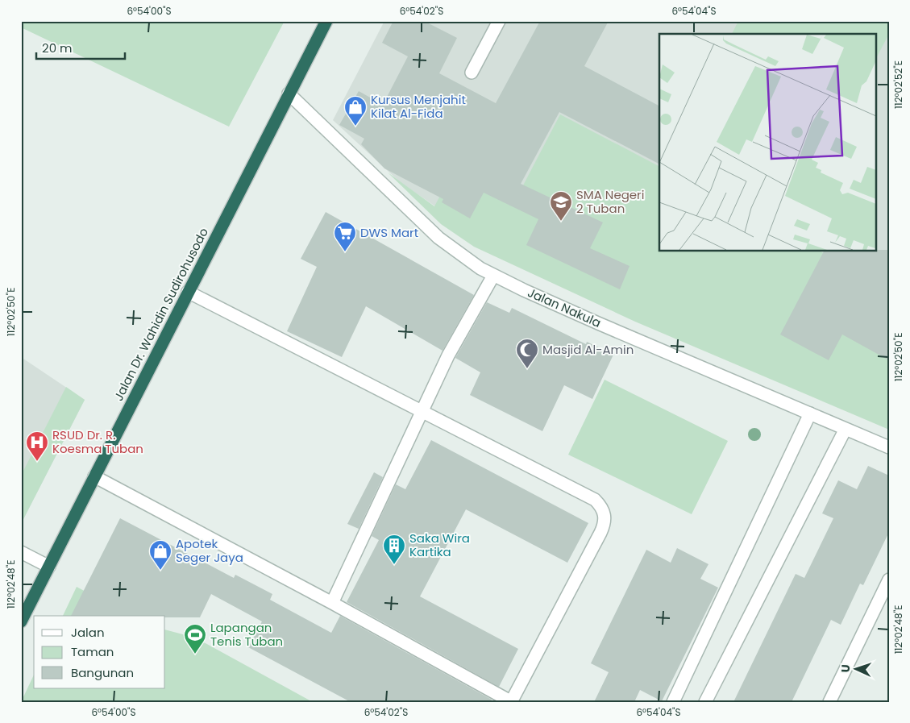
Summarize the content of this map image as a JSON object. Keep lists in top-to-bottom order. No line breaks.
{"streets":{"highway":["Jalan Dr. Wahidin Sudirohusodo"],"street":["Jalan Nakula"]},"crossings":[["Jalan Nakula","Jalan Dr. Wahidin Sudirohusodo"]],"places":{"shop":["Kursus Menjahit Kilat Al-Fida","Apotek Seger Jaya"],"school or university":["SMA Negeri 2 Tuban"],"supermarket":["DWS Mart"],"mosque":["Masjid Al-Amin"],"hospital":["RSUD Dr. R. Koesma Tuban"],"building":["Saka Wira Kartika"],"sports":["Lapangan Tenis Tuban"]},"legend":["Jalan","Taman","Bangunan"],"scale_bar":"20 m","north":"left","coordinates":["6°54'00\"S","6°54'02\"S","6°54'04\"S","112°02'52\"E","112°02'50\"E","112°02'48\"E"]}
